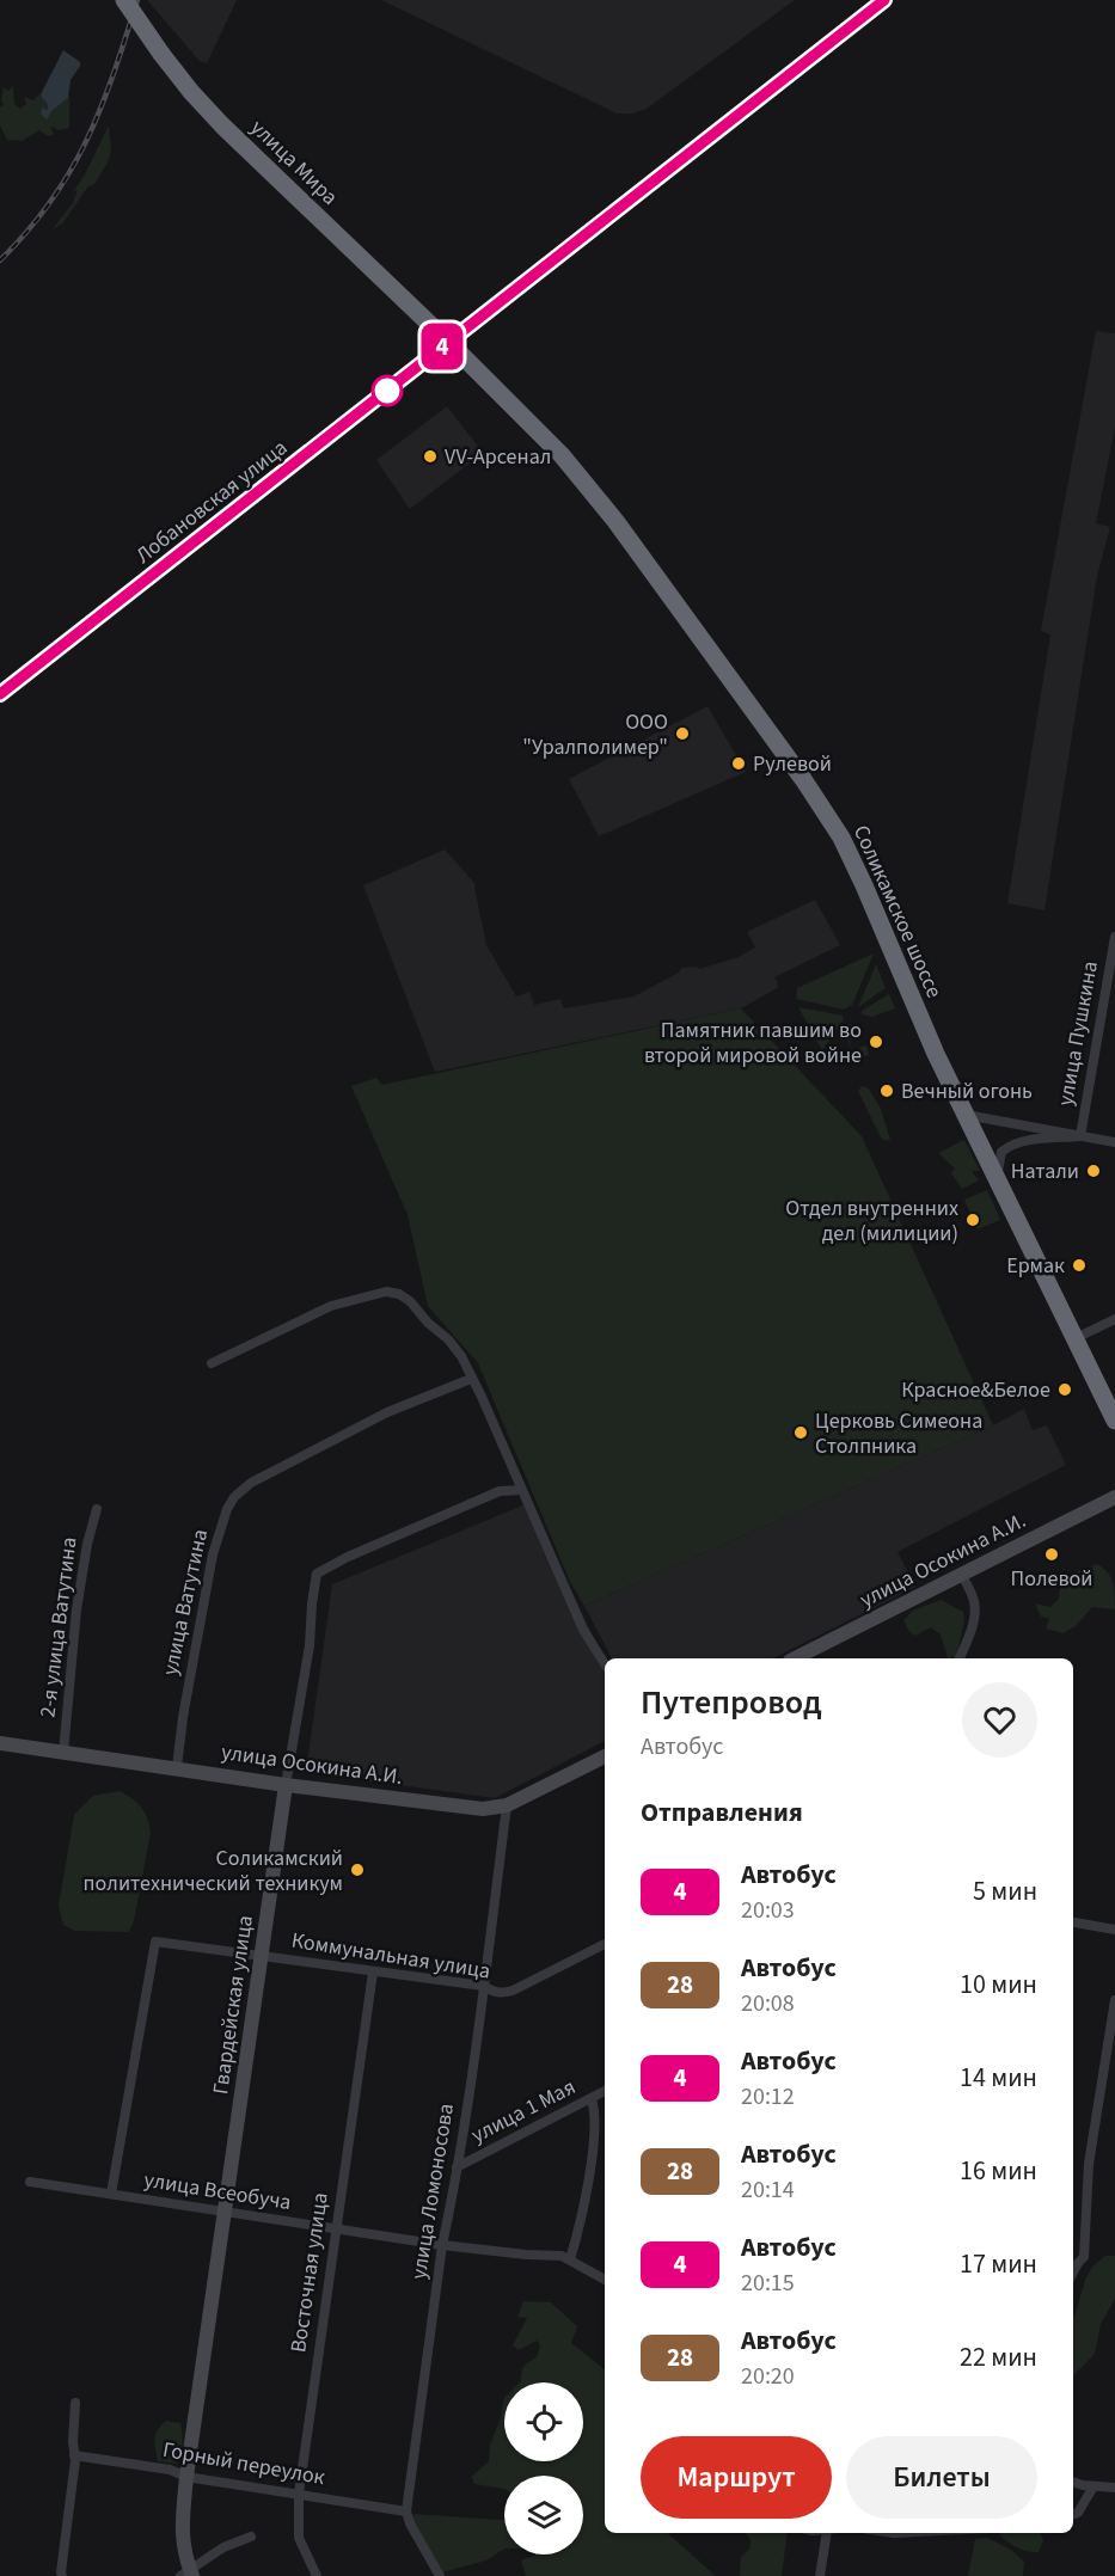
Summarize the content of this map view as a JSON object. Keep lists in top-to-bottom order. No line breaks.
{"streets":{"highway":["улица Мира","Соликамское шоссе"],"street":["Лобановская улица","улица Пушкина","улица Осокина А.И.","улица Ватутина","2-я улица Ватутина","Коммунальная улица","Гвардейская улица","улица 1 Мая","улица Всеобуча","улица Ломоносова","Восточная улица","Горный переулок"]},"crossings":[["улица Мира","Лобановская улица"],["улица Мира","Соликамское шоссе"],["Лобановская улица","Соликамское шоссе"],["улица Осокина А.И.","улица Ватутина"],["улица Осокина А.И.","2-я улица Ватутина"],["улица Осокина А.И.","Гвардейская улица"],["улица Осокина А.И.","улица Ломоносова"],["Коммунальная улица","Гвардейская улица"],["Коммунальная улица","улица Всеобуча"],["Коммунальная улица","улица Ломоносова"],["Коммунальная улица","Восточная улица"],["Гвардейская улица","улица Всеобуча"],["Гвардейская улица","Горный переулок"],["улица 1 Мая","улица Ломоносова"],["улица Всеобуча","улица Ломоносова"],["улица Всеобуча","Восточная улица"],["улица Ломоносова","Горный переулок"],["Восточная улица","Горный переулок"]],"places":["VV-Арсенал","OOO \"Уралполимер\"","Рулевой","Памятник павшим во второй мировой войне","Вечный огонь","Натали","Отдел внутренних дел (милиции)","Ермак","Красное&Белое","Церковь Симеона Столпника","Полевой","Соликамский политехнический техникум"],"lines":["bus line 4"],"page":{"on_map":"4","heading":[["Путепровод","Автобус"],"Отправления"],"list":[{"mark":"4","name":"Автобус","note":"20:03","value":"5 мин"},{"mark":"28","name":"Автобус","note":"20:08","value":"10 мин"},{"mark":"4","name":"Автобус","note":"20:12","value":"14 мин"},{"mark":"28","name":"Автобус","note":"20:14","value":"16 мин"},{"mark":"4","name":"Автобус","note":"20:15","value":"17 мин"},{"mark":"28","name":"Автобус","note":"20:20","value":"22 мин"}],"buttons":["Маршрут","Билеты"]}}
